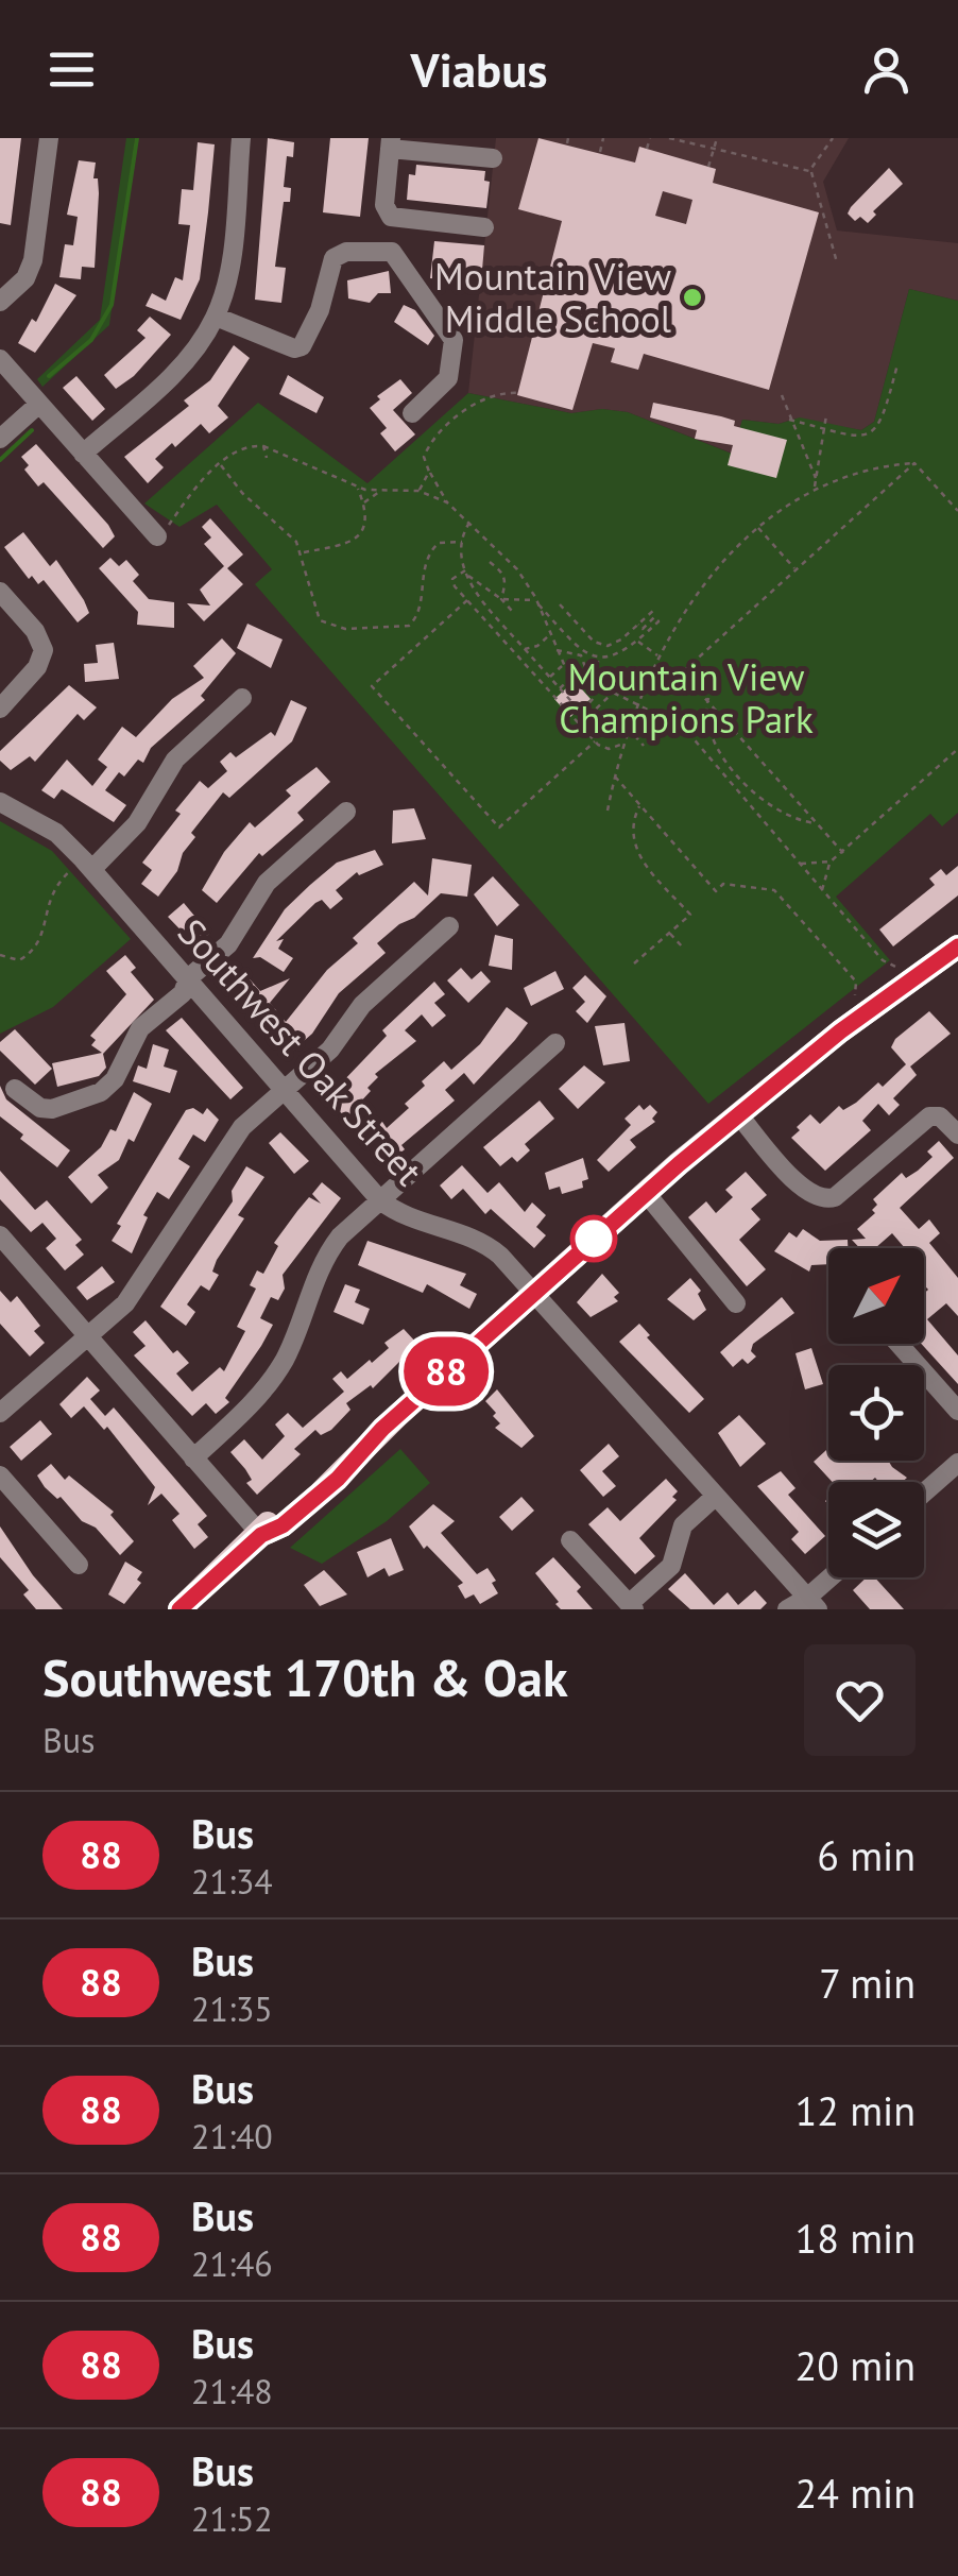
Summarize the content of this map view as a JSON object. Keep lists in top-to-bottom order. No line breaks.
{"streets":{"street":["Southwest Oak Street"]},"parks":["Mountain View Champions Park"],"places":["Mountain View Middle School"],"lines":["bus line 88"],"north":"top right","page":{"header":"Viabus","on_map":"88","heading":["Southwest 170th & Oak","Bus"],"list":[{"mark":"88","name":"Bus","note":"21:34","value":"6 min"},{"mark":"88","name":"Bus","note":"21:35","value":"7 min"},{"mark":"88","name":"Bus","note":"21:40","value":"12 min"},{"mark":"88","name":"Bus","note":"21:46","value":"18 min"},{"mark":"88","name":"Bus","note":"21:48","value":"20 min"},{"mark":"88","name":"Bus","note":"21:52","value":"24 min"}]}}
